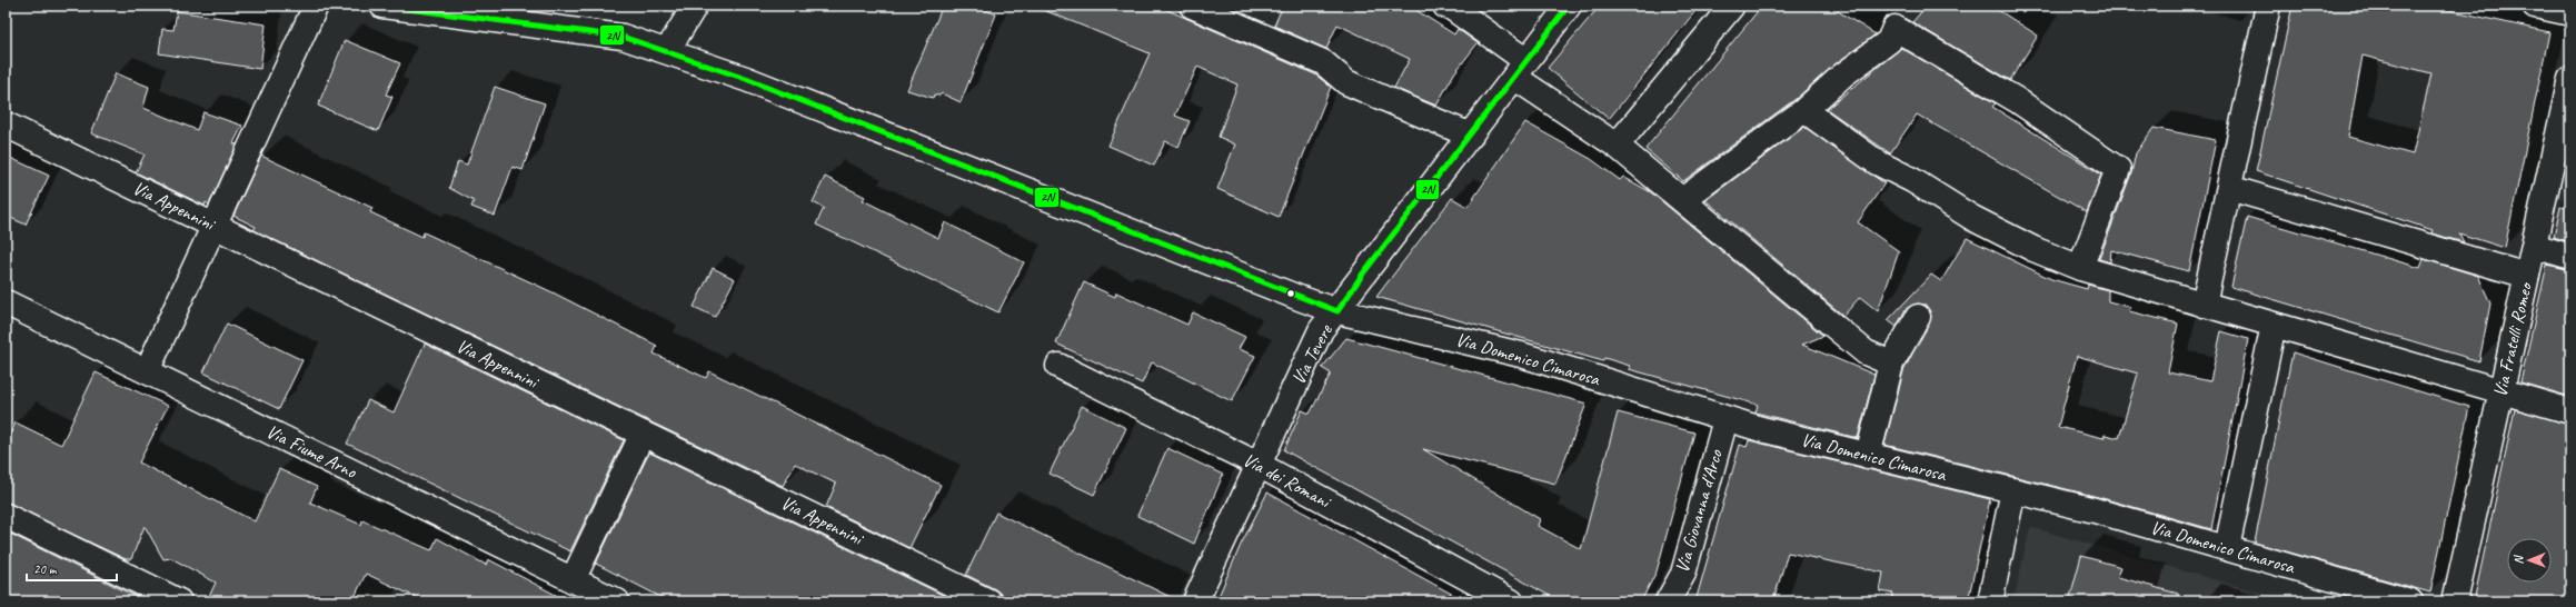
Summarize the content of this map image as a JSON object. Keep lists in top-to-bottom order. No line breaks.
{"streets":{"street":["Via Appennini","Via Fratelli Romeo","Via Tevere","Via Domenico Cimarosa","Via Fiume Arno","Via dei Romani","Via Giovanna d'Arco"]},"crossings":[["Via Tevere","Via Domenico Cimarosa"],["Via Tevere","Via dei Romani"],["Via Domenico Cimarosa","Via Giovanna d'Arco"]],"lines":["transit line 2N"],"scale_bar":"20 m","north":"left"}
